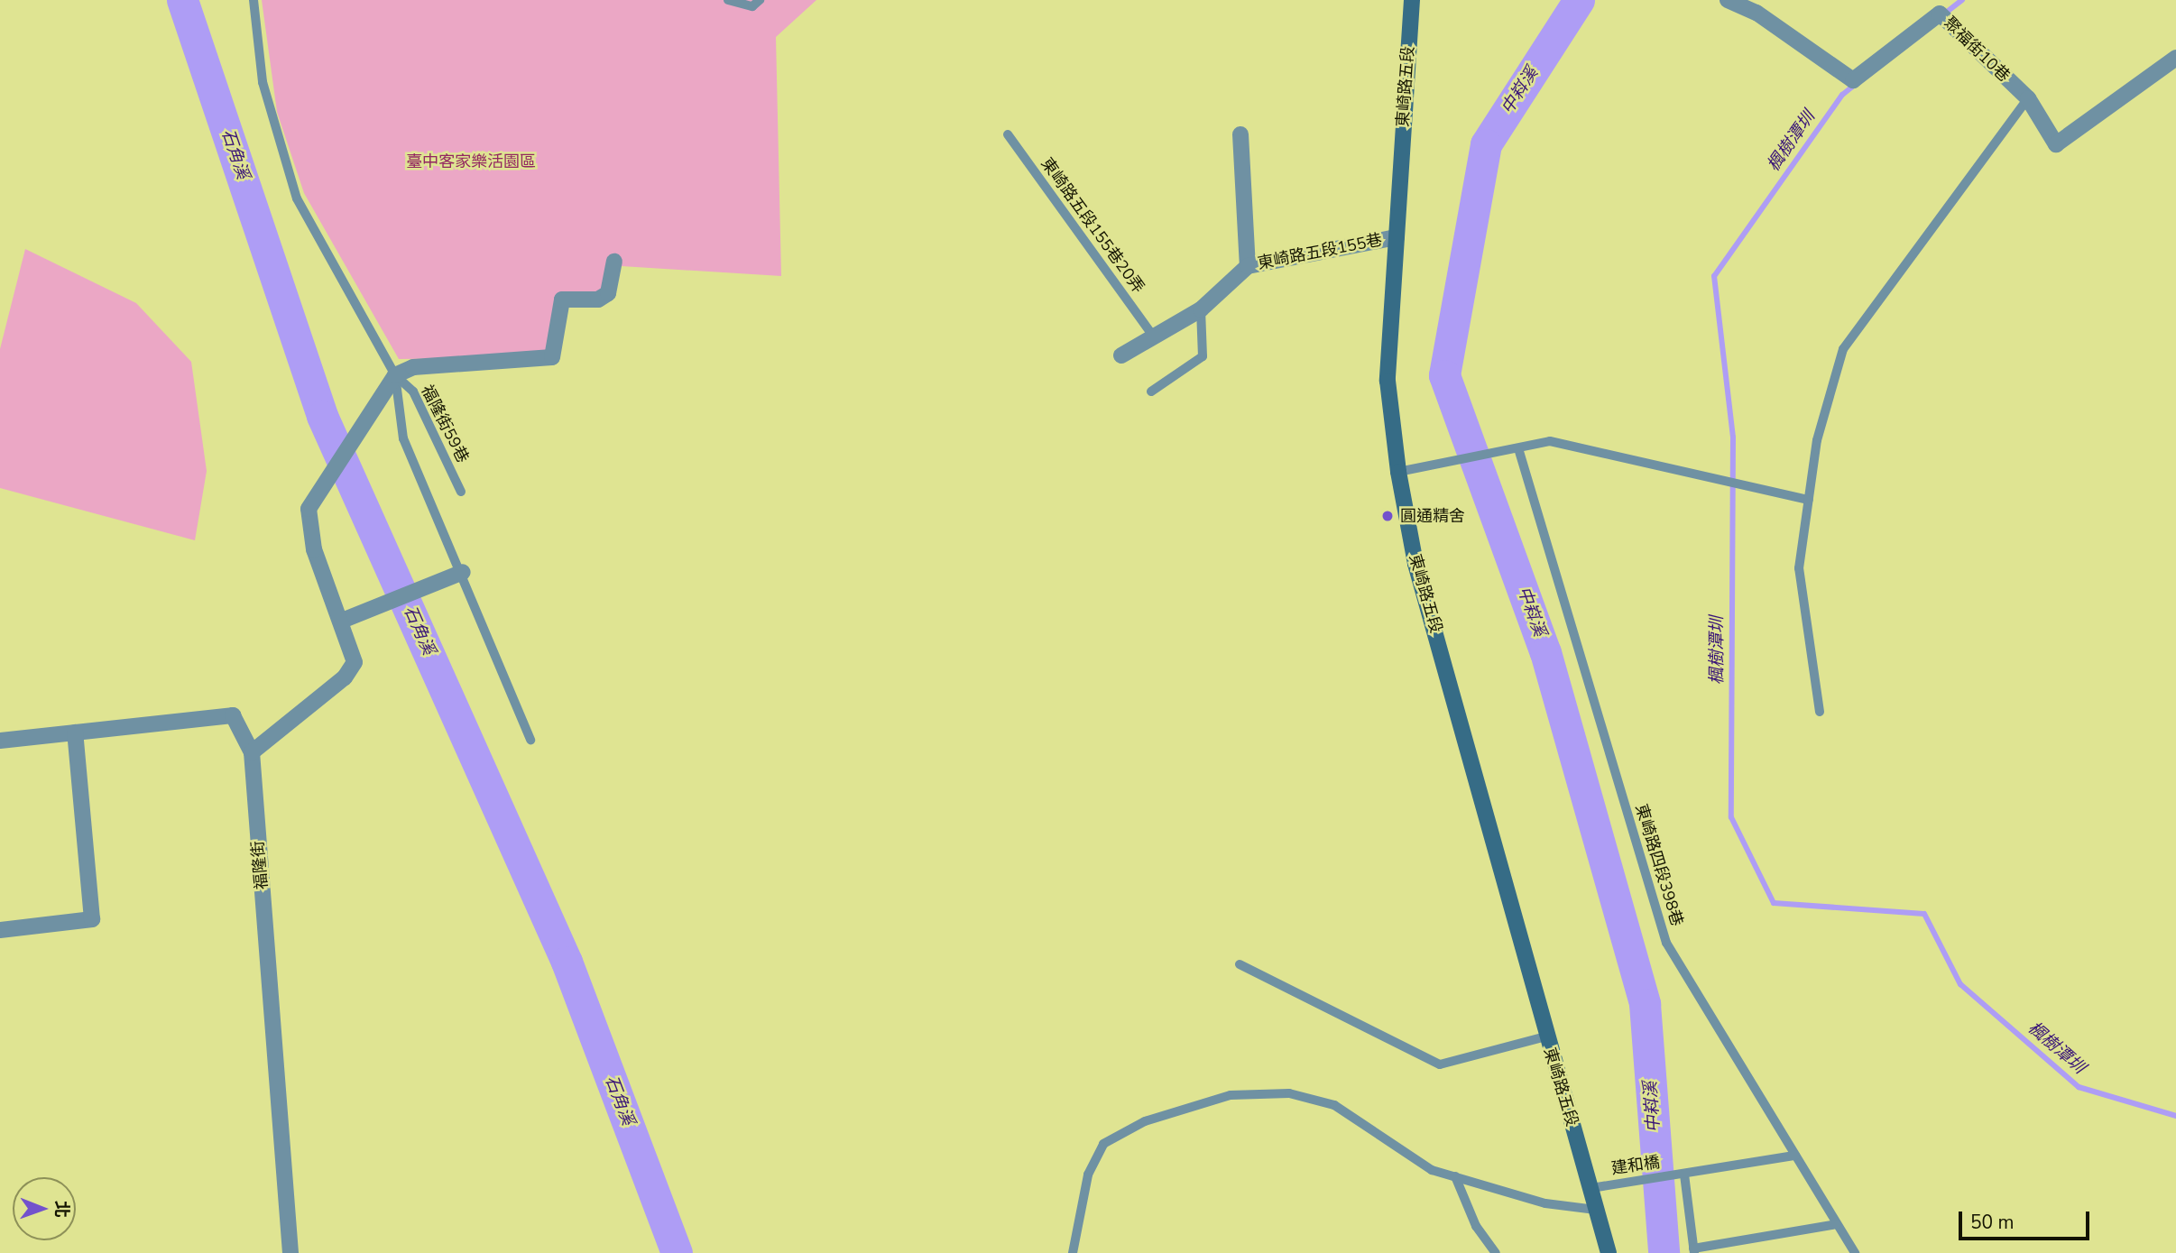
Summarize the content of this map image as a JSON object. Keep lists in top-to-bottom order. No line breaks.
{"streets":{"street":["聚福街10巷","東崎路五段","東崎路五段155巷","福隆街"],"lane":["東崎路五段155巷20弄","福隆街59巷","東崎路四段398巷","建和橋"]},"crossings":[["東崎路五段","東崎路五段155巷"],["東崎路五段","建和橋"],["東崎路五段155巷20弄","東崎路五段155巷"],["東崎路四段398巷","建和橋"]],"water":["中嵙溪","楓樹潭圳","石角溪"],"parks":["臺中客家樂活園區"],"places":["圓通精舍"],"scale_bar":"50 m","north":"right"}
